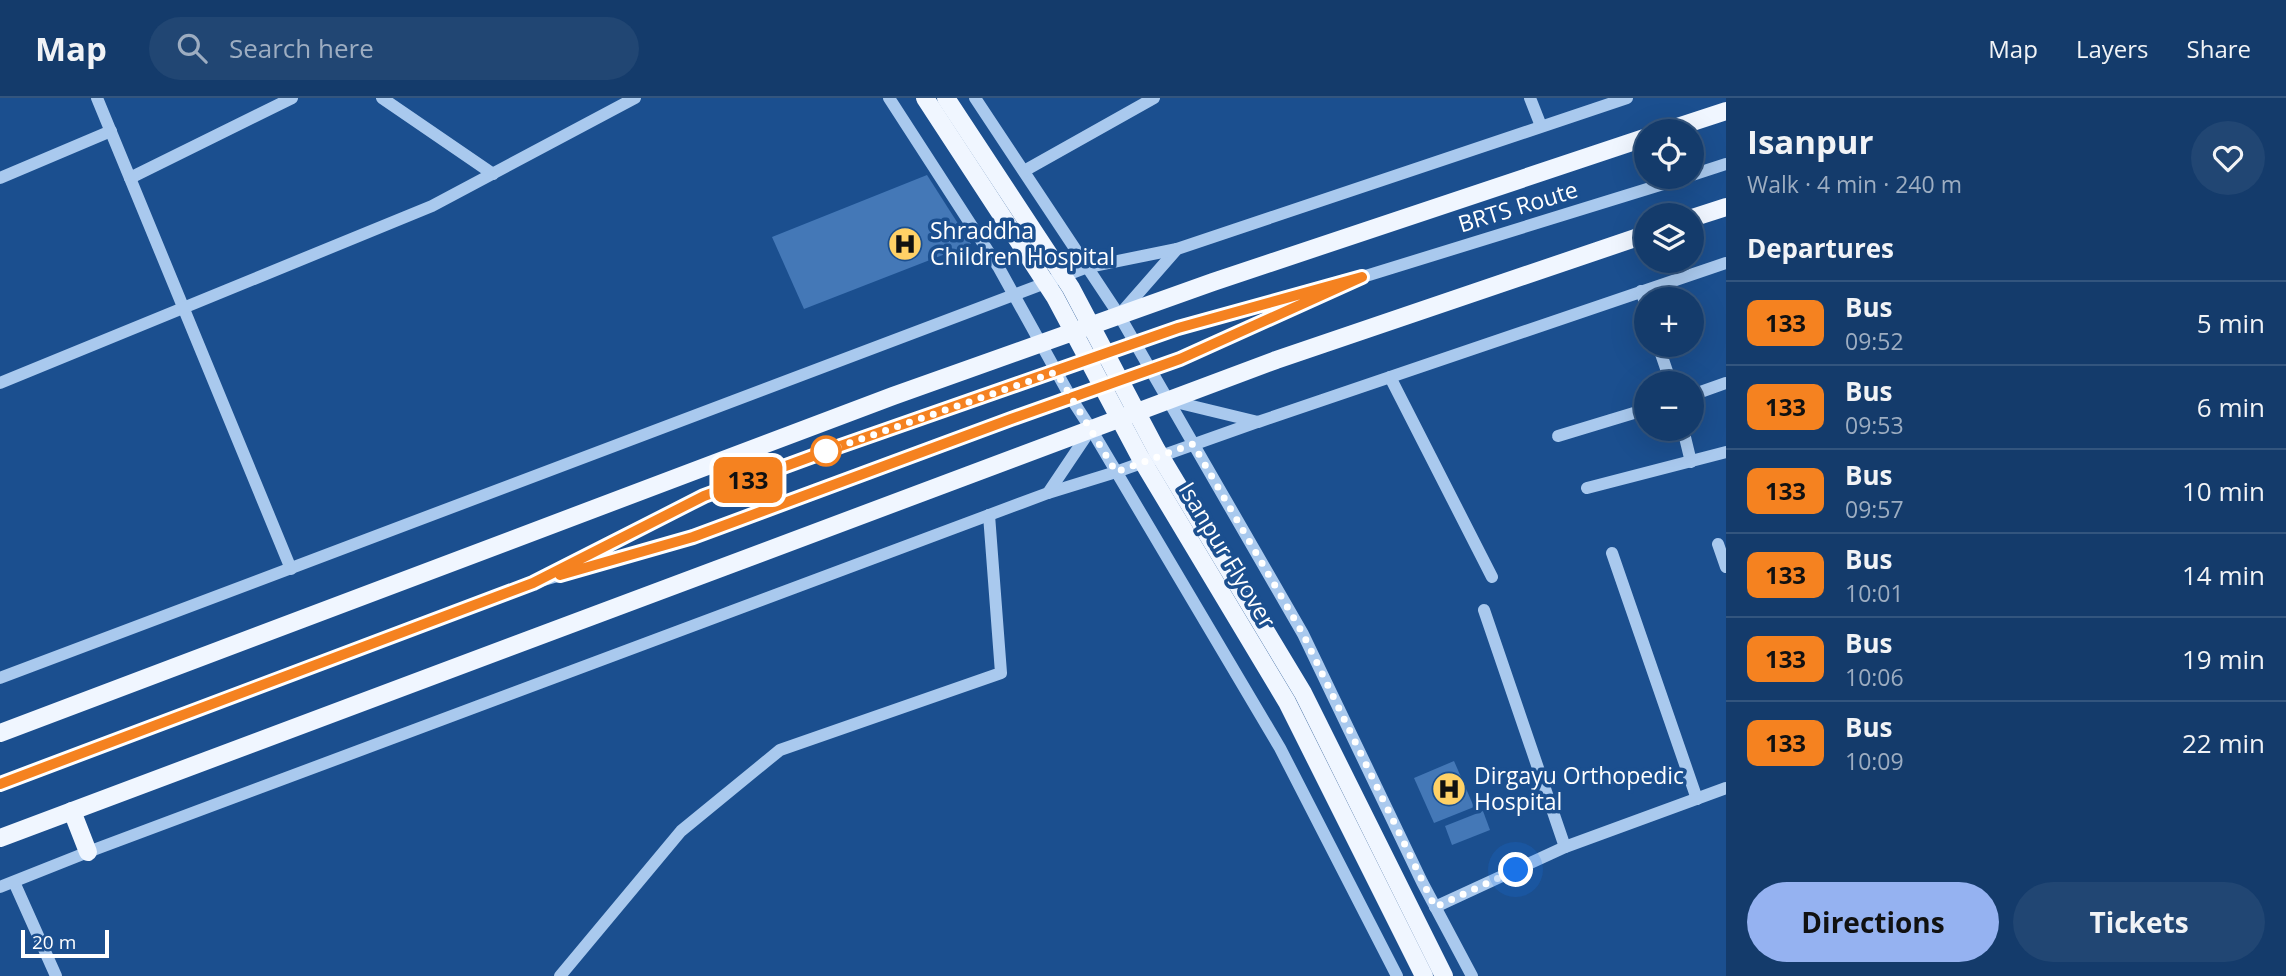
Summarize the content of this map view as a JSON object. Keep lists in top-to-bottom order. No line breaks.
{"streets":{"main road":["Isanpur Flyover"],"street":["BRTS Route"]},"places":{"hospital":["Shraddha Children Hospital","Dirgayu Orthopedic Hospital"]},"lines":["bus line 133"],"scale_bar":"20 m","page":{"header":"Map","search":"Search here","nav":["Map","Layers","Share"],"on_map":"133","heading":[["Isanpur","Walk · 4 min · 240 m"],"Departures"],"map_buttons":["+","−"],"list":[{"mark":"133","name":"Bus","note":"09:52","value":"5 min"},{"mark":"133","name":"Bus","note":"09:53","value":"6 min"},{"mark":"133","name":"Bus","note":"09:57","value":"10 min"},{"mark":"133","name":"Bus","note":"10:01","value":"14 min"},{"mark":"133","name":"Bus","note":"10:06","value":"19 min"},{"mark":"133","name":"Bus","note":"10:09","value":"22 min"}],"buttons":["Directions","Tickets"],"scale":"20 m"}}
